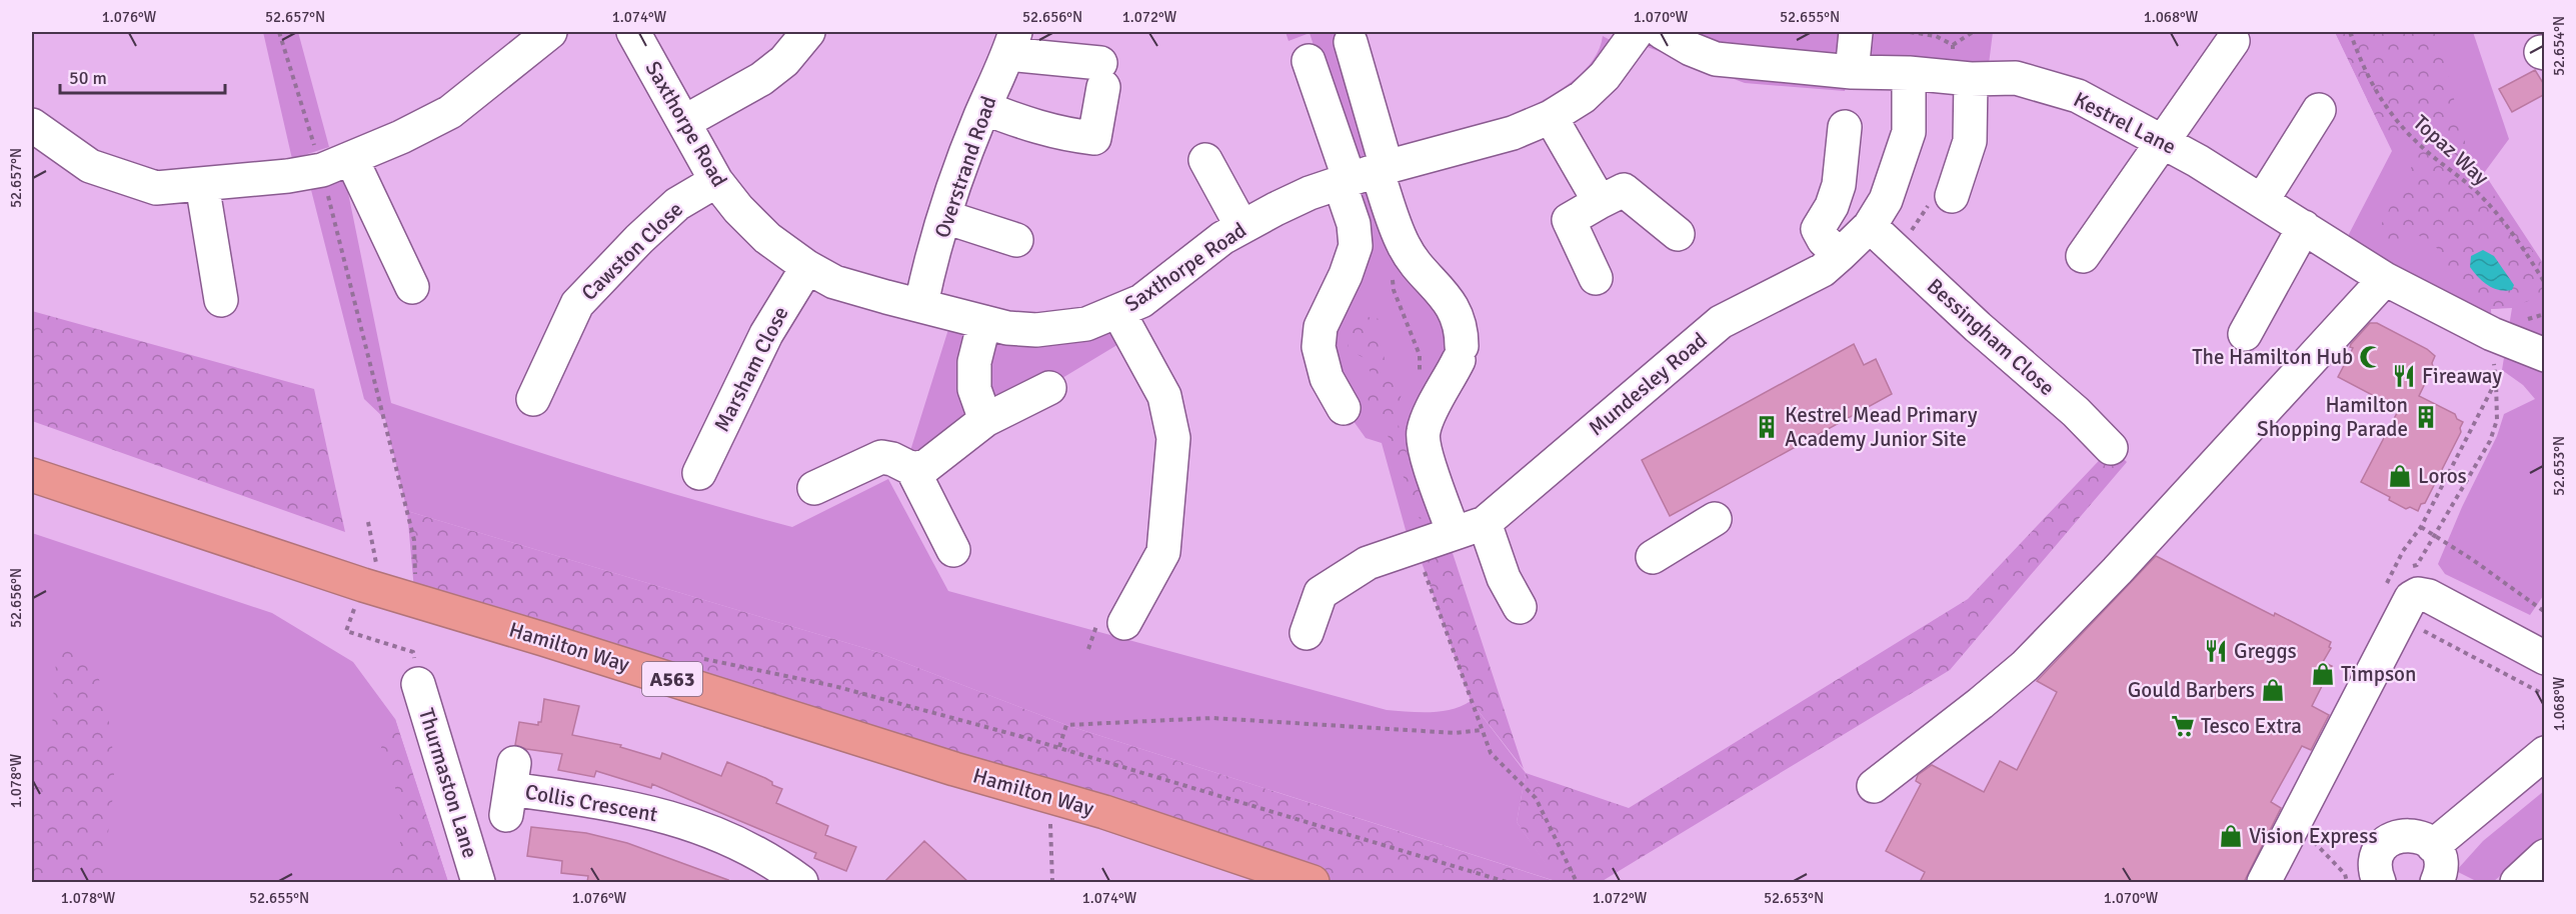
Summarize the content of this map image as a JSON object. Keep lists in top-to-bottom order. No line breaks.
{"streets":{"highway":["Hamilton Way","A563"],"street":["Kestrel Lane","Saxthorpe Road","Overstrand Road","Cawston Close","Bessingham Close","Marsham Close","Mundesley Road","Thurmaston Lane","Collis Crescent"],"path":["Topaz Way"]},"crossings":[["Kestrel Lane","Mundesley Road"],["Saxthorpe Road","Overstrand Road"],["Saxthorpe Road","Cawston Close"],["Saxthorpe Road","Marsham Close"],["Bessingham Close","Mundesley Road"]],"places":{"mosque":["The Hamilton Hub"],"restaurant":["Fireaway","Greggs"],"building":["Hamilton Shopping Parade","Kestrel Mead Primary Academy Junior Site"],"shop":["Loros","Timpson","Gould Barbers","Vision Express"],"supermarket":["Tesco Extra"]},"scale_bar":"50 m","coordinates":["1.076°W","52.657°N","1.074°W","52.656°N","1.072°W","1.070°W","52.655°N","1.068°W","52.654°N","52.653°N","1.078°W"]}
